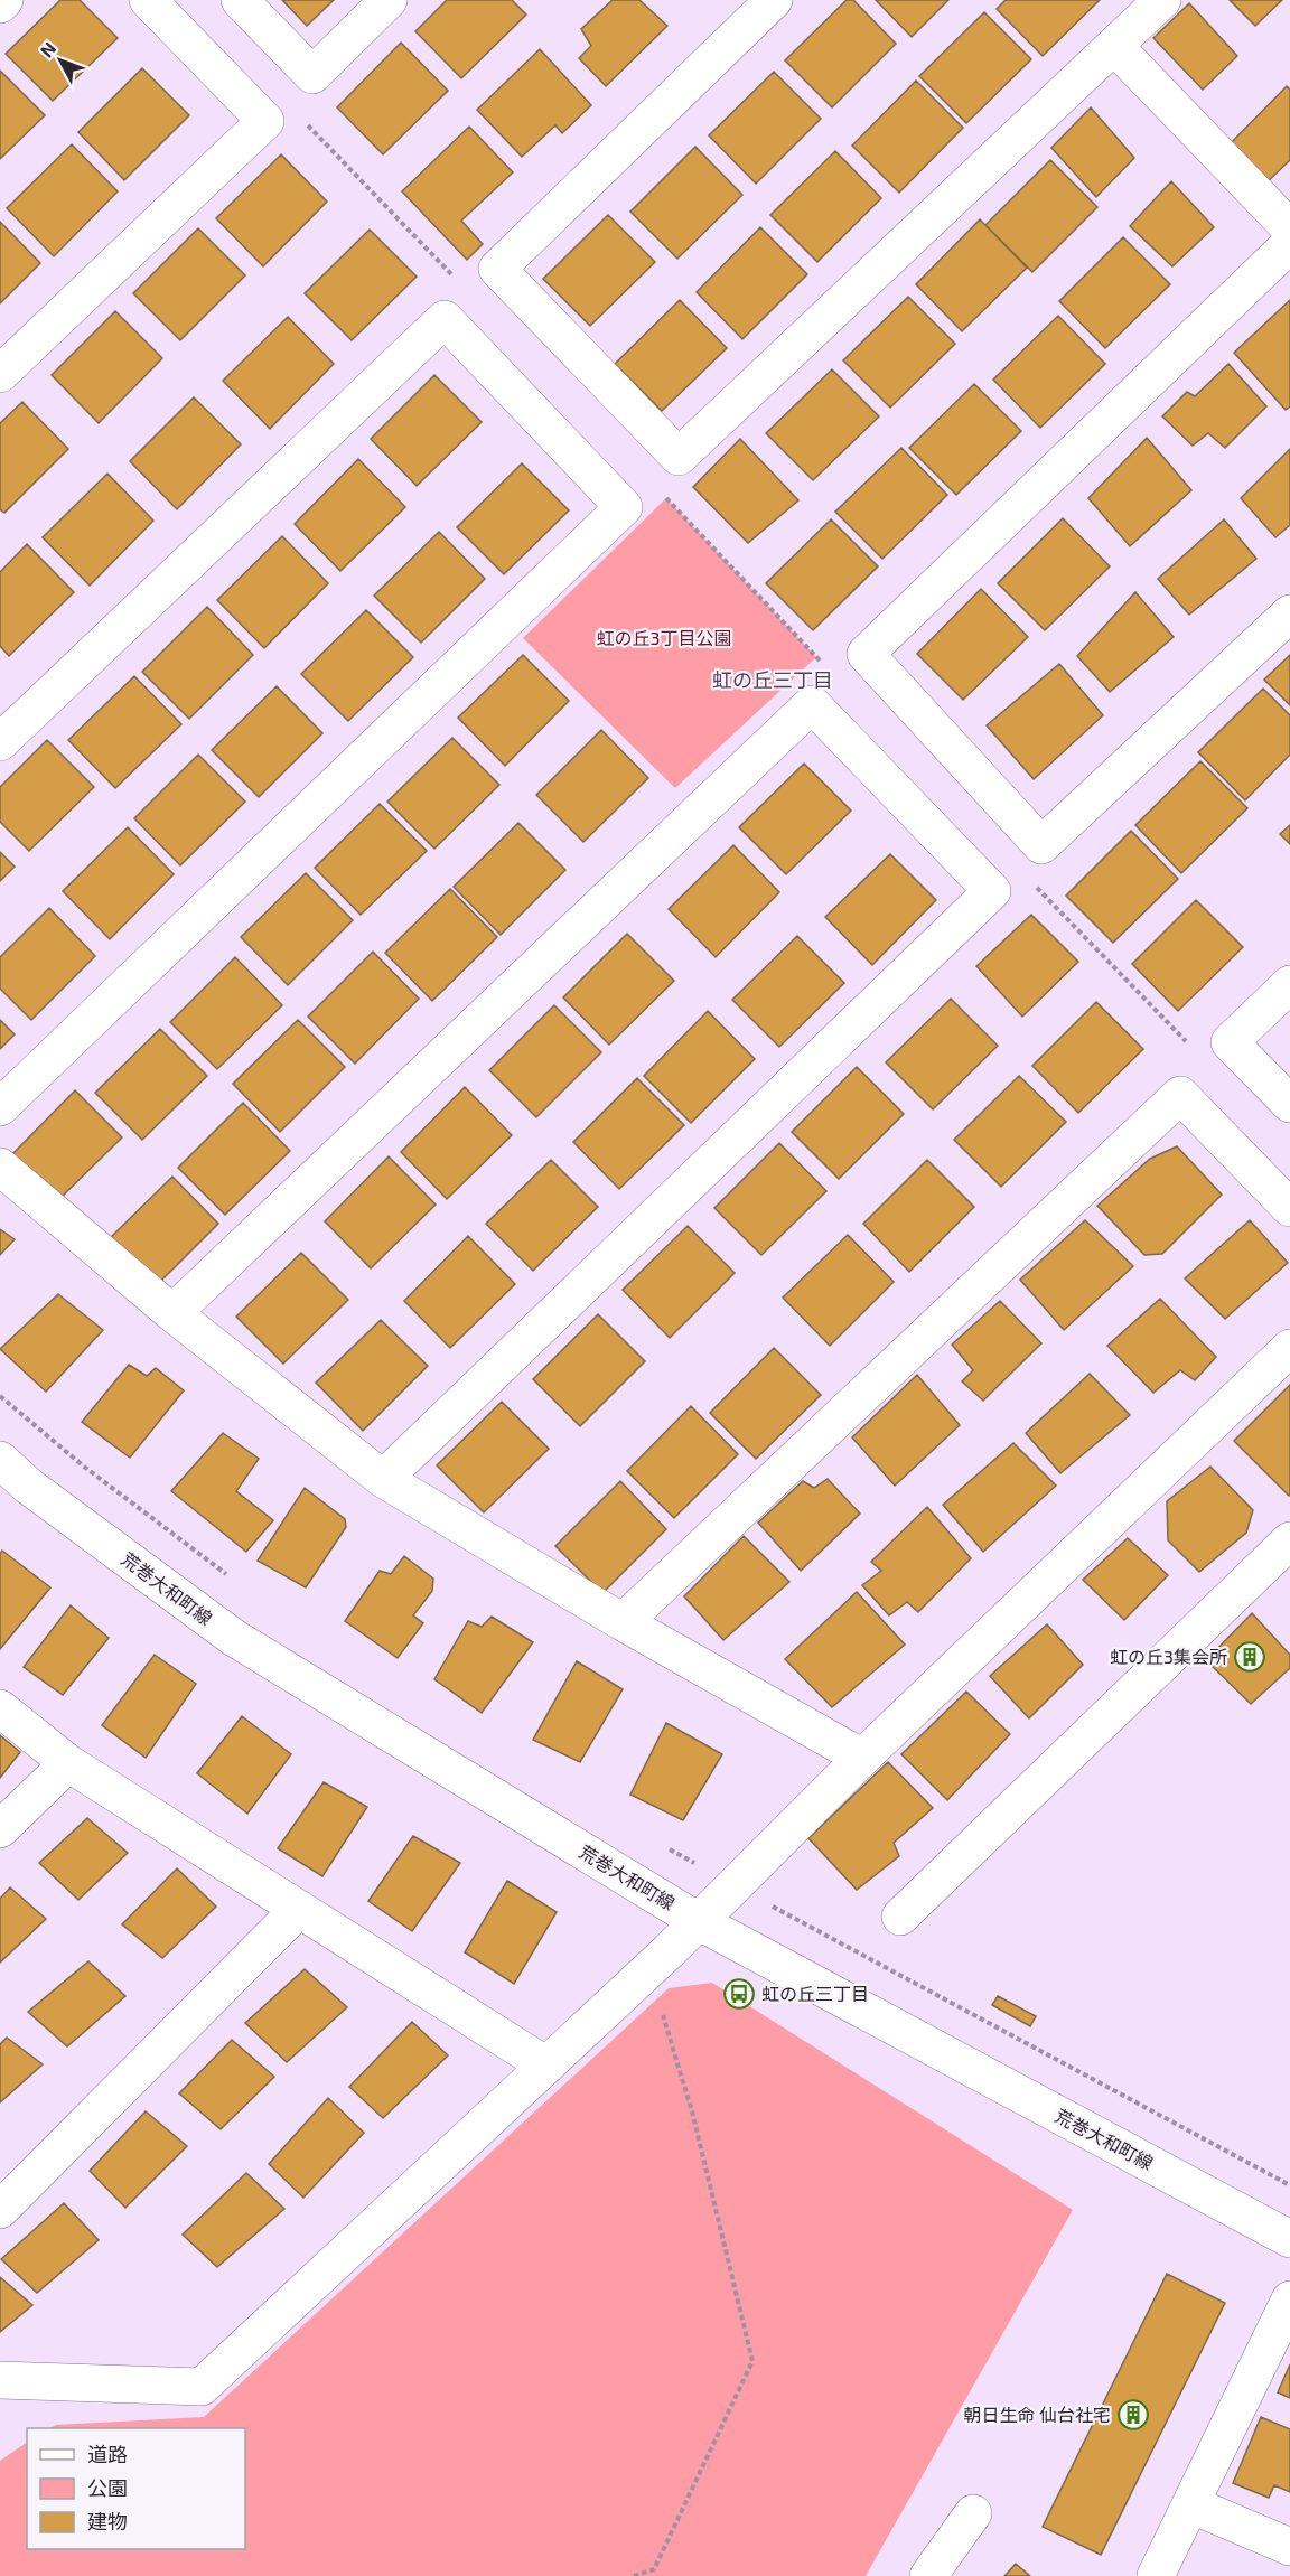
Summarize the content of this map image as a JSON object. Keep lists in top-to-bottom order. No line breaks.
{"streets":{"street":["荒巻大和町線"]},"districts":["虹の丘三丁目"],"parks":["虹の丘3丁目公園"],"places":{"building":["虹の丘3集会所","朝日生命 仙台社宅"],"bus stop":["虹の丘三丁目"]},"legend":["道路","公園","建物"],"north":"top left"}
